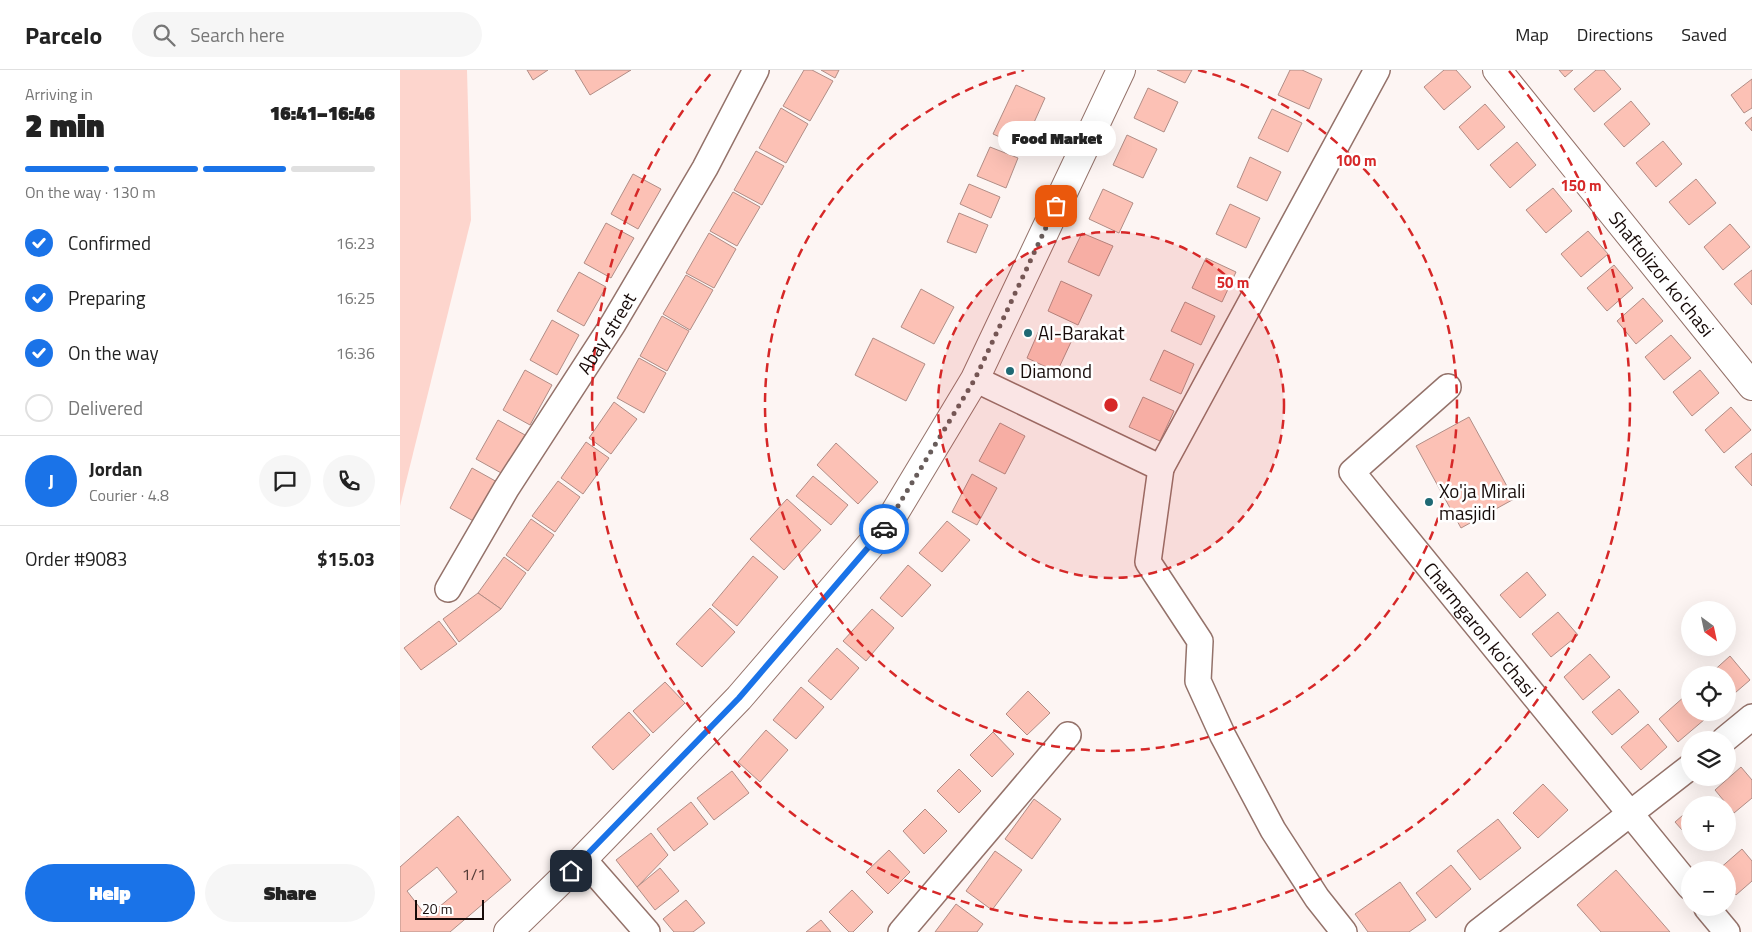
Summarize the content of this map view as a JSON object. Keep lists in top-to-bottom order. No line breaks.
{"streets":{"street":["Shaftolizor ko'chasi","Abay street","Charmgaron ko'chasi"]},"places":["Food Market","Al-Barakat","Diamond","Xo'ja Mirali masjidi"],"house_numbers":["1/1"],"scale_bar":"20 m","north":"bottom right","page":{"header":"Parcelo","search":"Search here","nav":["Map","Directions","Saved"],"heading":["2 min","Arriving in","16:41–16:46"],"panel":["Jordan","Courier · 4.8","Order #9083","$15.03"],"bubble":"Food Market","bar":"On the way · 130 m","list":[["Confirmed","16:23"],["Preparing","16:25"],["On the way","16:36"],"Delivered"],"round":"J","map_buttons":["+","−"],"buttons":["Help","Share"],"scale":"20 m"},"rings":["100 m","150 m","50 m"]}
